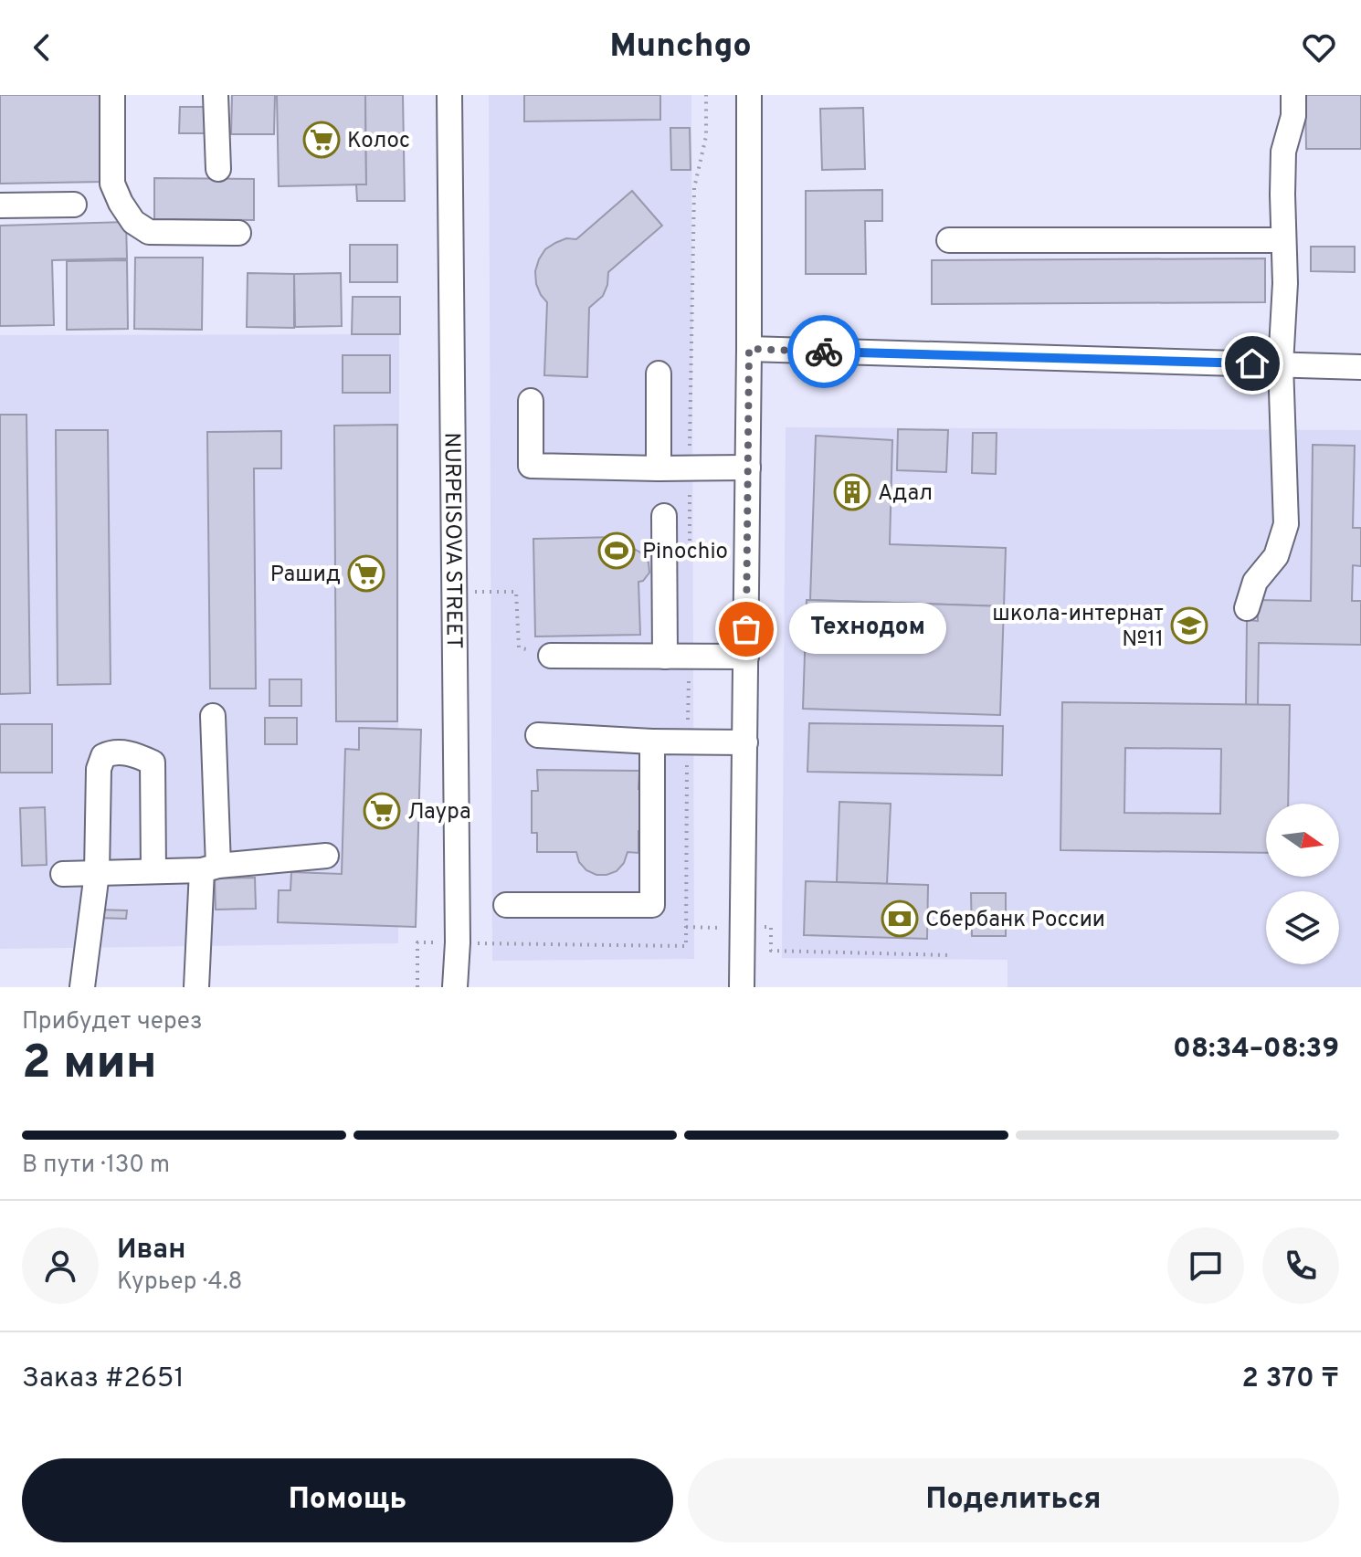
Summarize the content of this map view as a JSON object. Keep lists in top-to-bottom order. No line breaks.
{"streets":{"street":["NURPEISOVA STREET"]},"places":{"supermarket":["Колос","Рашид","Лаура"],"building":["Адал"],"sports":["Pinochio"],"school or university":["школа-интернат №11"],"other":["Технодом"],"bank":["Сбербанк России"]},"north":"right","page":{"header":"Munchgo","bubble":"Технодом","heading":["2 мин","Прибудет через","08:34–08:39"],"panel":["Иван","Курьер · 4.8","Заказ #2651","2 370 ₸"],"bar":"В пути · 130 m","buttons":["Помощь","Поделиться"]}}
